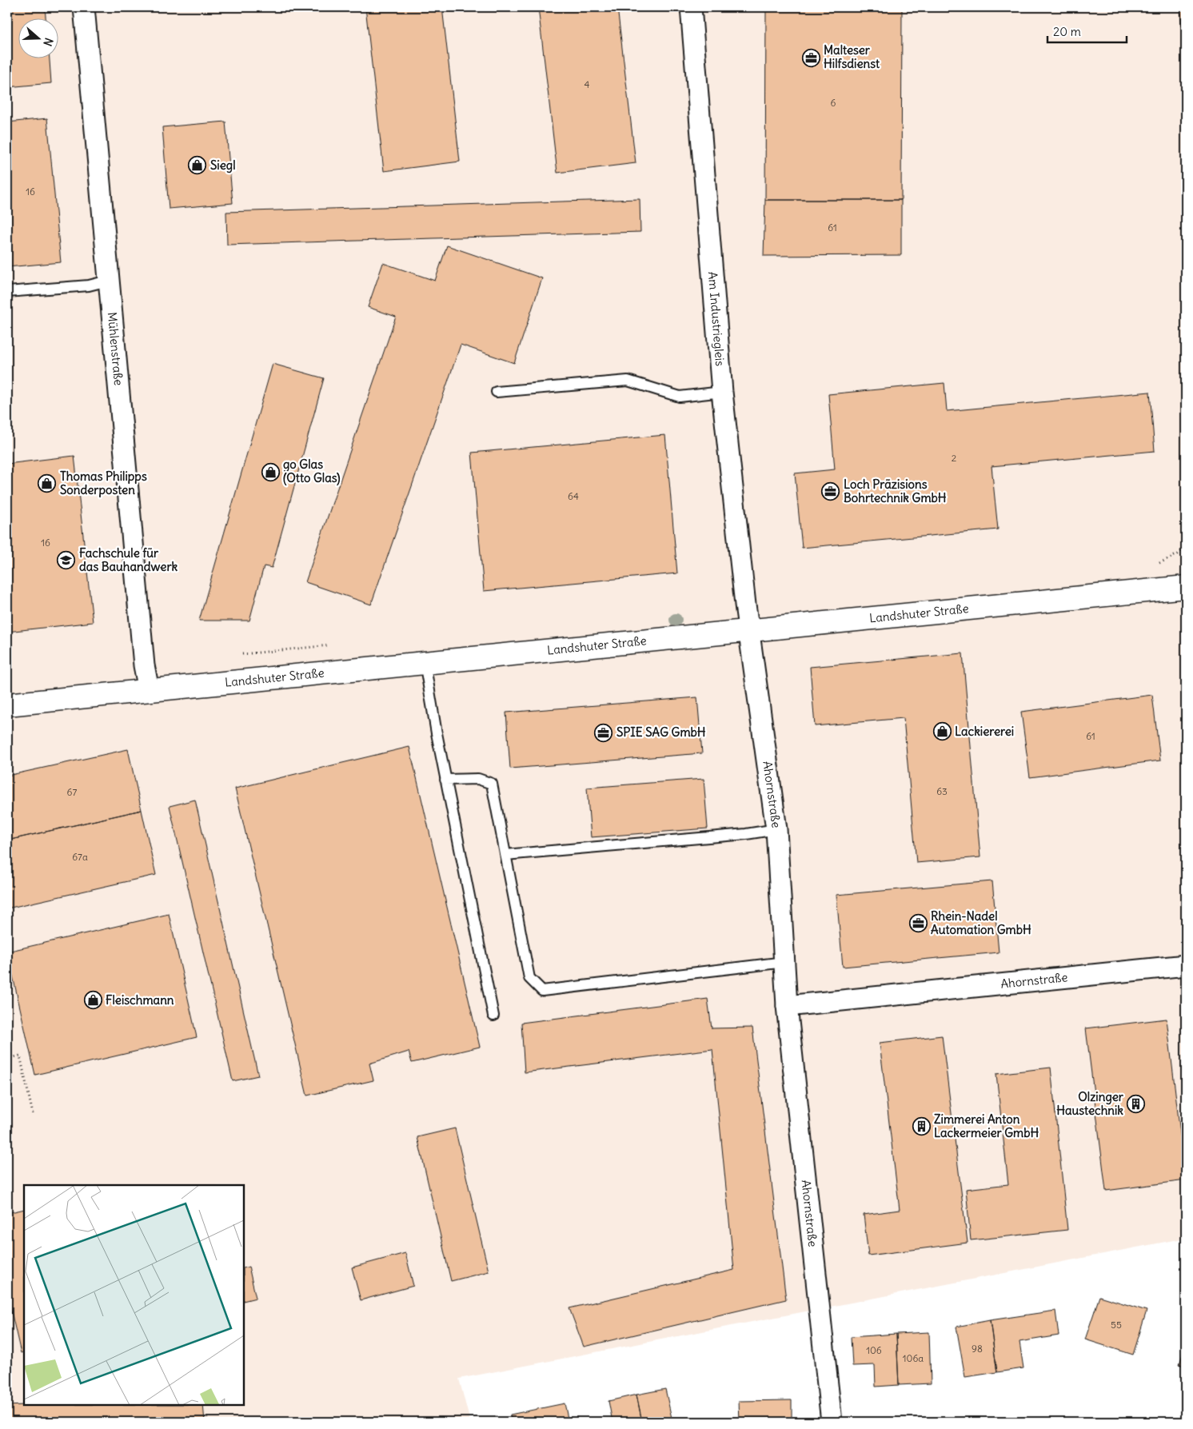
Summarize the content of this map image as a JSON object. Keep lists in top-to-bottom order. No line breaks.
{"streets":{"street":["Am Industriegleis","Mühlenstraße","Landshuter Straße","Ahornstraße"]},"crossings":[["Am Industriegleis","Landshuter Straße"],["Am Industriegleis","Ahornstraße"],["Mühlenstraße","Landshuter Straße"],["Landshuter Straße","Ahornstraße"]],"places":{"office":["Malteser Hilfsdienst","Loch Präzisions Bohrtechnik GmbH","SPIE SAG GmbH","Rhein-Nadel Automation GmbH"],"shop":["Siegl","go Glas (Otto Glas)","Thomas Philipps Sonderposten","Lackiererei","Fleischmann"],"school or university":["Fachschule für das Bauhandwerk"],"building":["Olzinger Haustechnik","Zimmerei Anton Lackermeier GmbH"]},"house_numbers":["4","6","16","61","2","64","16","61","63","67","67a","55","98","106","106a"],"scale_bar":"20 m","north":"right"}
